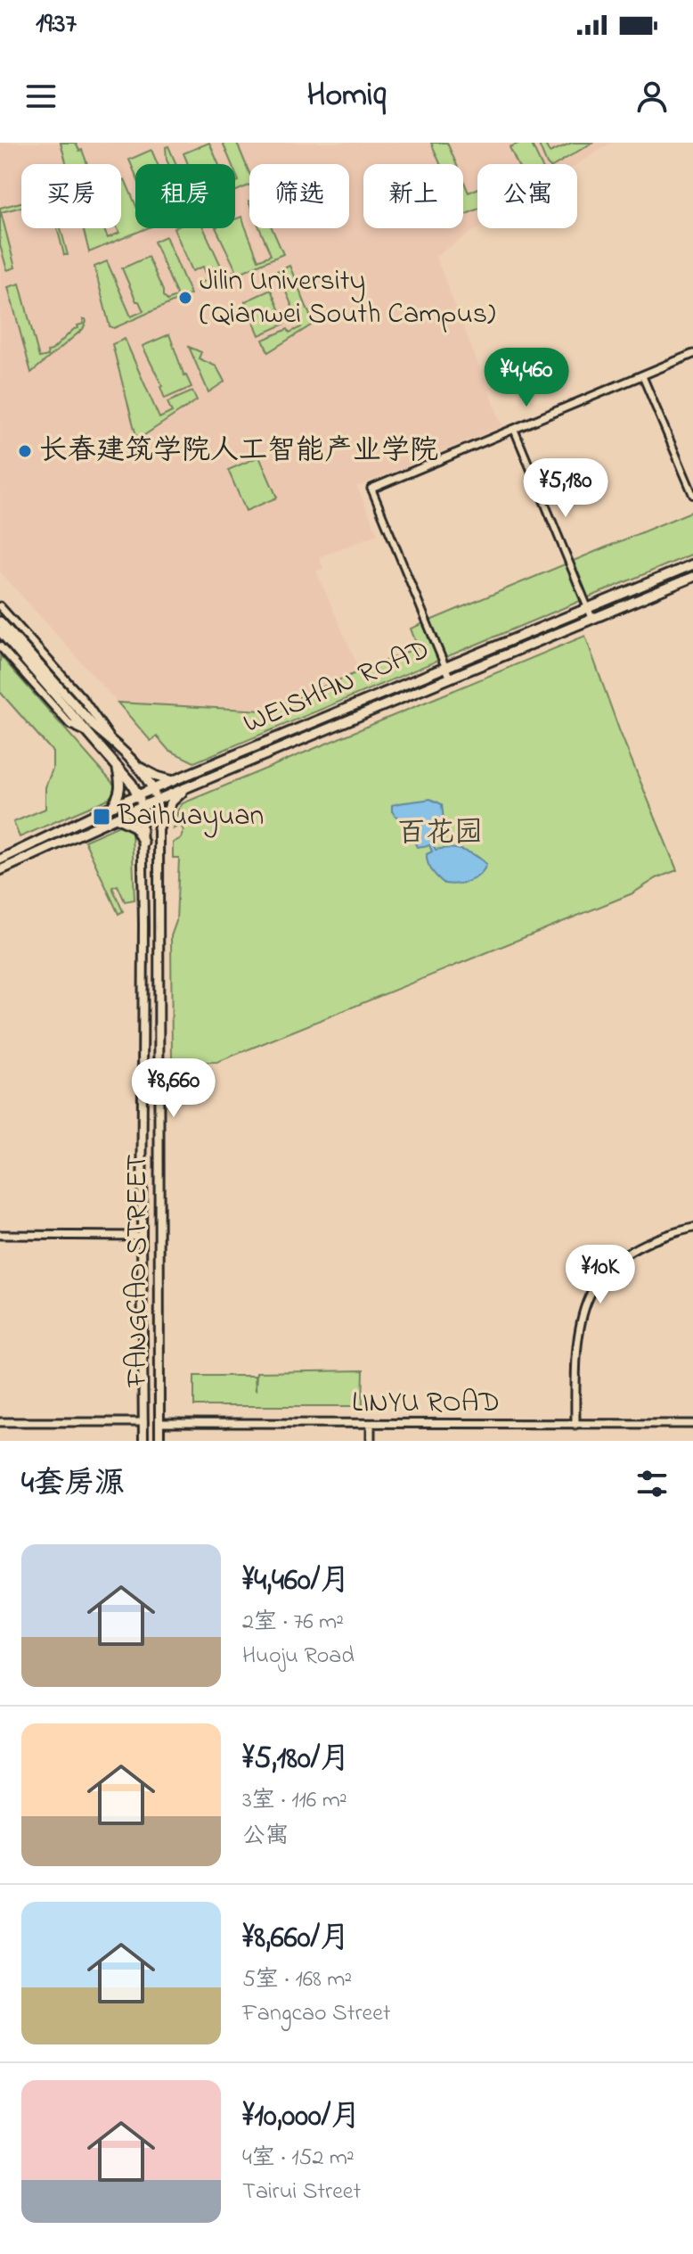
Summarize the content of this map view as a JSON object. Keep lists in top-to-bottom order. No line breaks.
{"streets":{"main road":["WEISHAN ROAD","FANGCAO STREET"],"street":["LINYU ROAD"]},"crossings":[["WEISHAN ROAD","FANGCAO STREET"],["FANGCAO STREET","LINYU ROAD"]],"parks":["百花园"],"places":{"other":["Jilin University (Qianwei South Campus)","长春建筑学院人工智能产业学院"],"transit":["Baihuayuan"]},"page":{"status":"19:37","header":"Homiq","chip":["买房","租房","筛选","新上","公寓"],"price":["¥4,460","¥5,180","¥8,660","¥10K"],"heading":"4套房源","list":[{"name":"¥4,460/月","note":"2室 · 76 m² · Huoju Road"},{"name":"¥5,180/月","note":"3室 · 116 m² · 公寓"},{"name":"¥8,660/月","note":"5室 · 168 m² · Fangcao Street"},{"name":"¥10,000/月","note":"4室 · 152 m² · Tairui Street"}]}}
